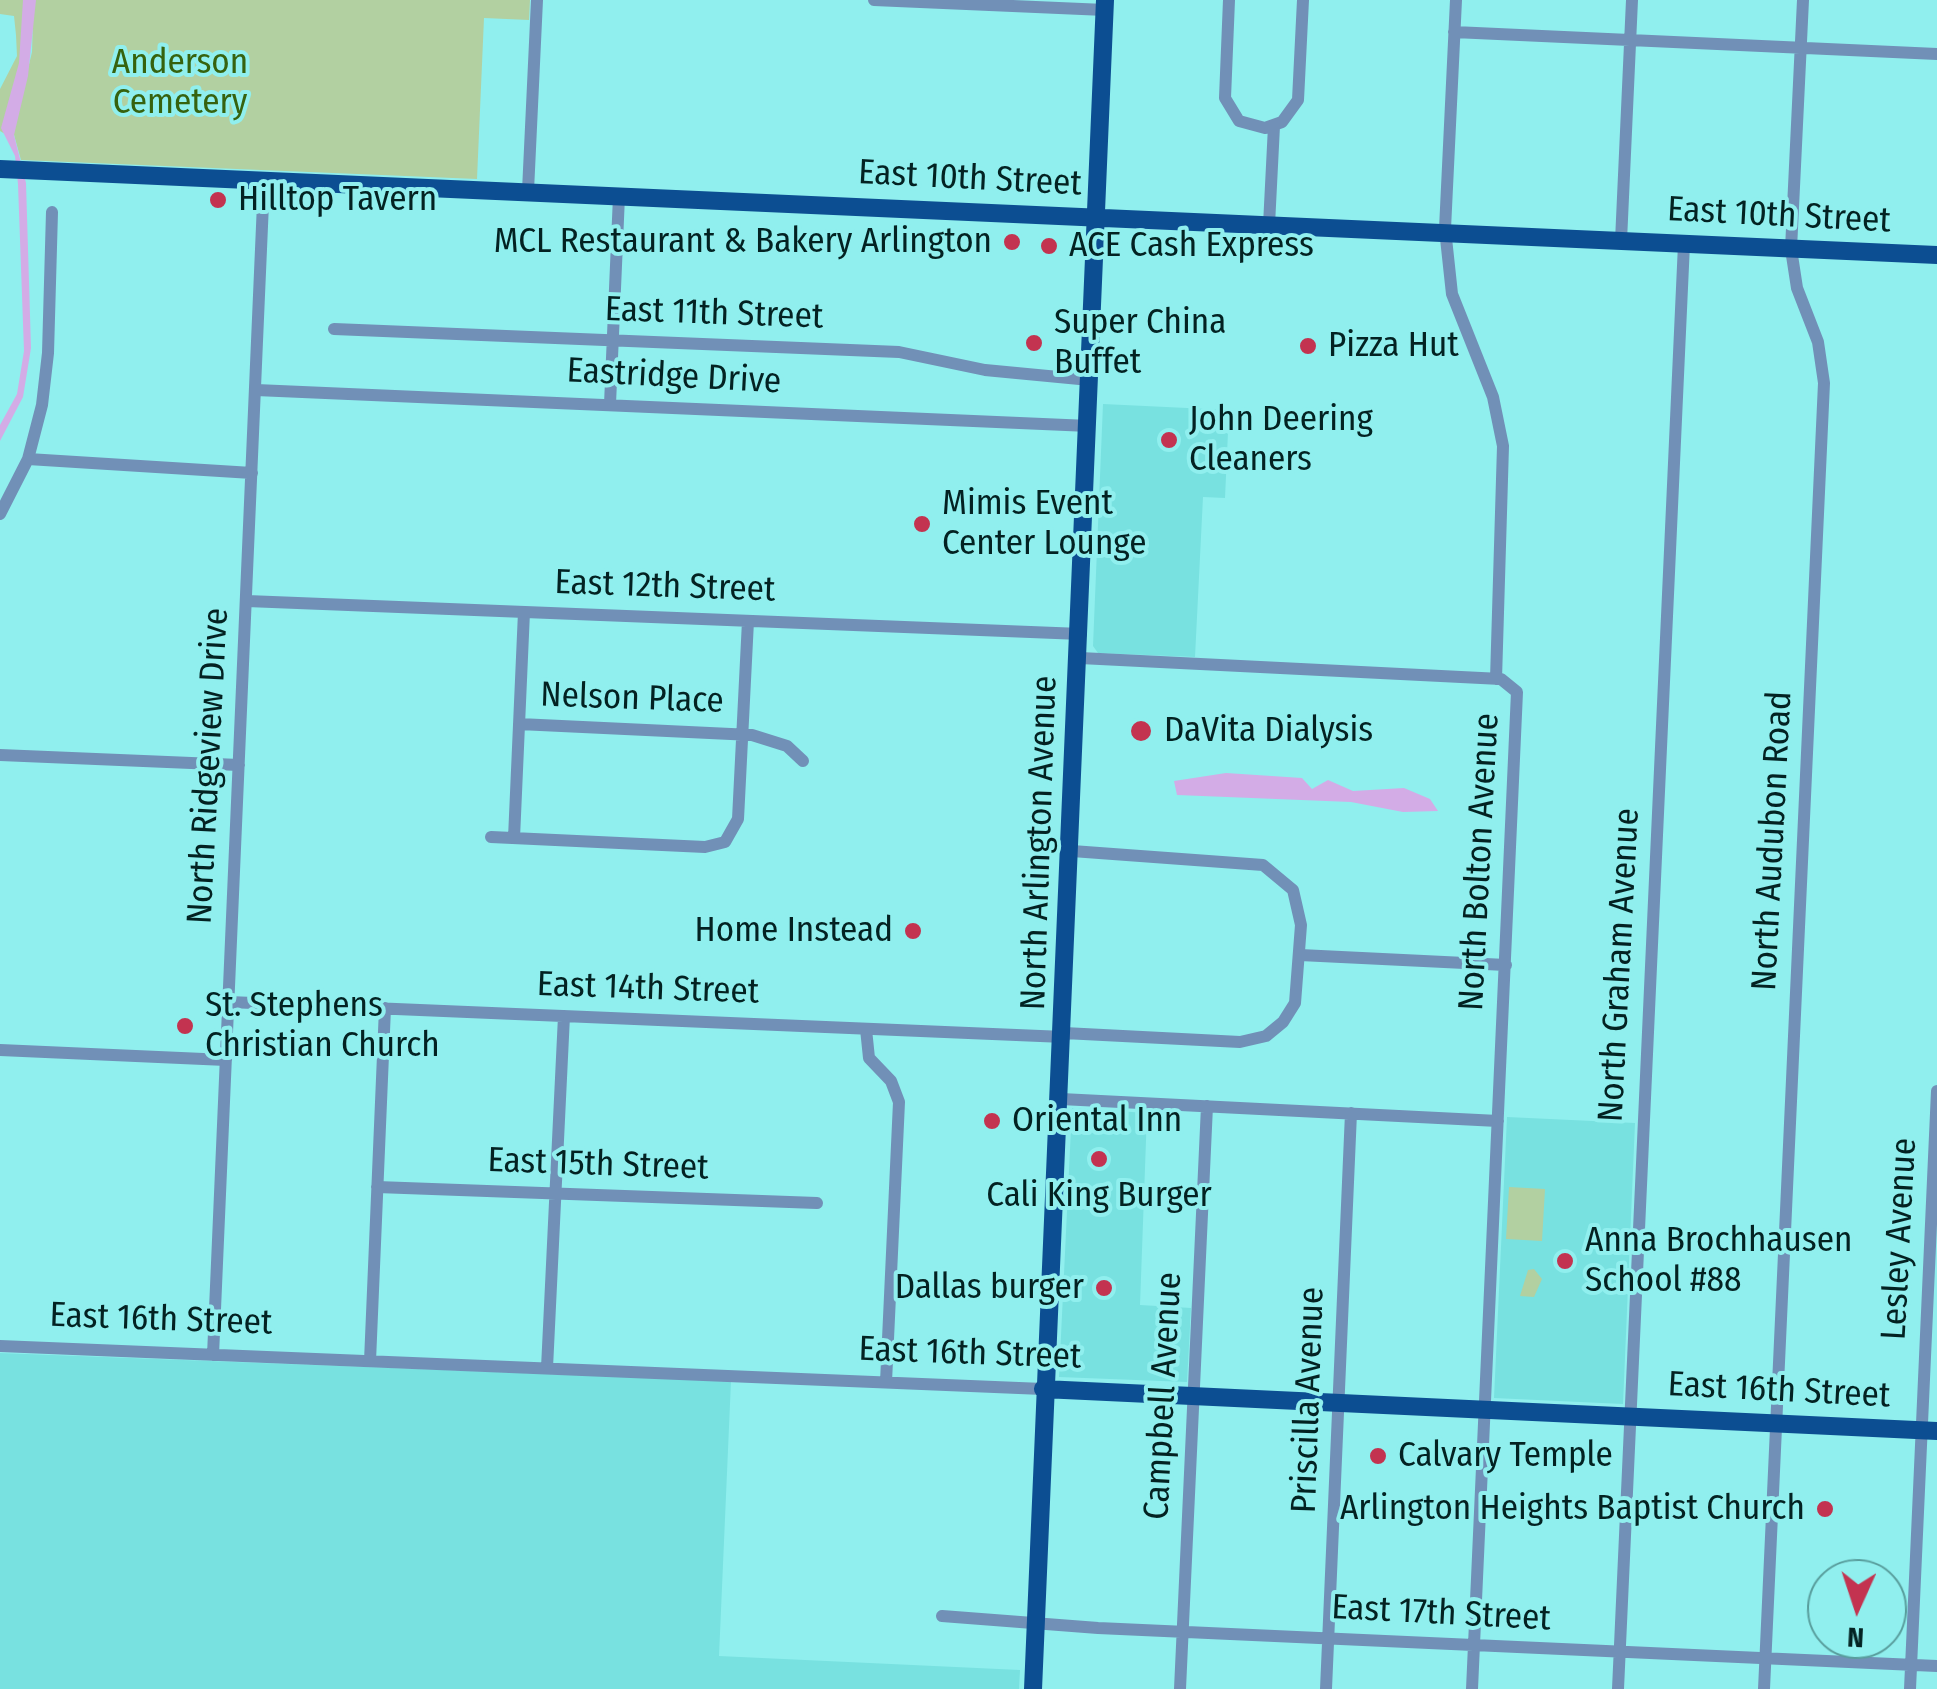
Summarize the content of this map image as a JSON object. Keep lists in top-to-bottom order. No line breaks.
{"streets":{"main road":["East 10th Street","North Arlington Avenue","East 16th Street"],"street":["East 11th Street","Eastridge Drive","East 12th Street","Nelson Place","North Ridgeview Drive","North Audubon Road","North Bolton Avenue","North Graham Avenue","East 14th Street","East 15th Street","Lesley Avenue","Campbell Avenue","Priscilla Avenue","East 17th Street"]},"crossings":[["East 10th Street","North Ridgeview Drive"],["East 10th Street","North Audubon Road"],["East 10th Street","North Arlington Avenue"],["East 10th Street","North Bolton Avenue"],["East 10th Street","North Graham Avenue"],["East 11th Street","North Arlington Avenue"],["Eastridge Drive","North Ridgeview Drive"],["Eastridge Drive","North Arlington Avenue"],["East 12th Street","North Ridgeview Drive"],["East 12th Street","North Arlington Avenue"],["North Ridgeview Drive","East 14th Street"],["North Ridgeview Drive","East 16th Street"],["North Audubon Road","East 16th Street"],["North Audubon Road","East 17th Street"],["North Arlington Avenue","East 14th Street"],["North Arlington Avenue","East 16th Street"],["North Arlington Avenue","East 17th Street"],["North Bolton Avenue","East 16th Street"],["North Bolton Avenue","East 17th Street"],["North Graham Avenue","East 16th Street"],["North Graham Avenue","East 17th Street"],["Lesley Avenue","East 16th Street"],["Lesley Avenue","East 17th Street"],["East 16th Street","Campbell Avenue"],["East 16th Street","Priscilla Avenue"],["Campbell Avenue","East 17th Street"],["Priscilla Avenue","East 17th Street"]],"parks":["Anderson Cemetery"],"places":["Hilltop Tavern","MCL Restaurant & Bakery Arlington","ACE Cash Express","Super China Buffet","Pizza Hut","John Deering Cleaners","Mimis Event Center Lounge","DaVita Dialysis","Home Instead","St. Stephens Christian Church","Oriental Inn","Cali King Burger","Anna Brochhausen School #88","Dallas burger","Calvary Temple","Arlington Heights Baptist Church"],"north":"bottom"}
